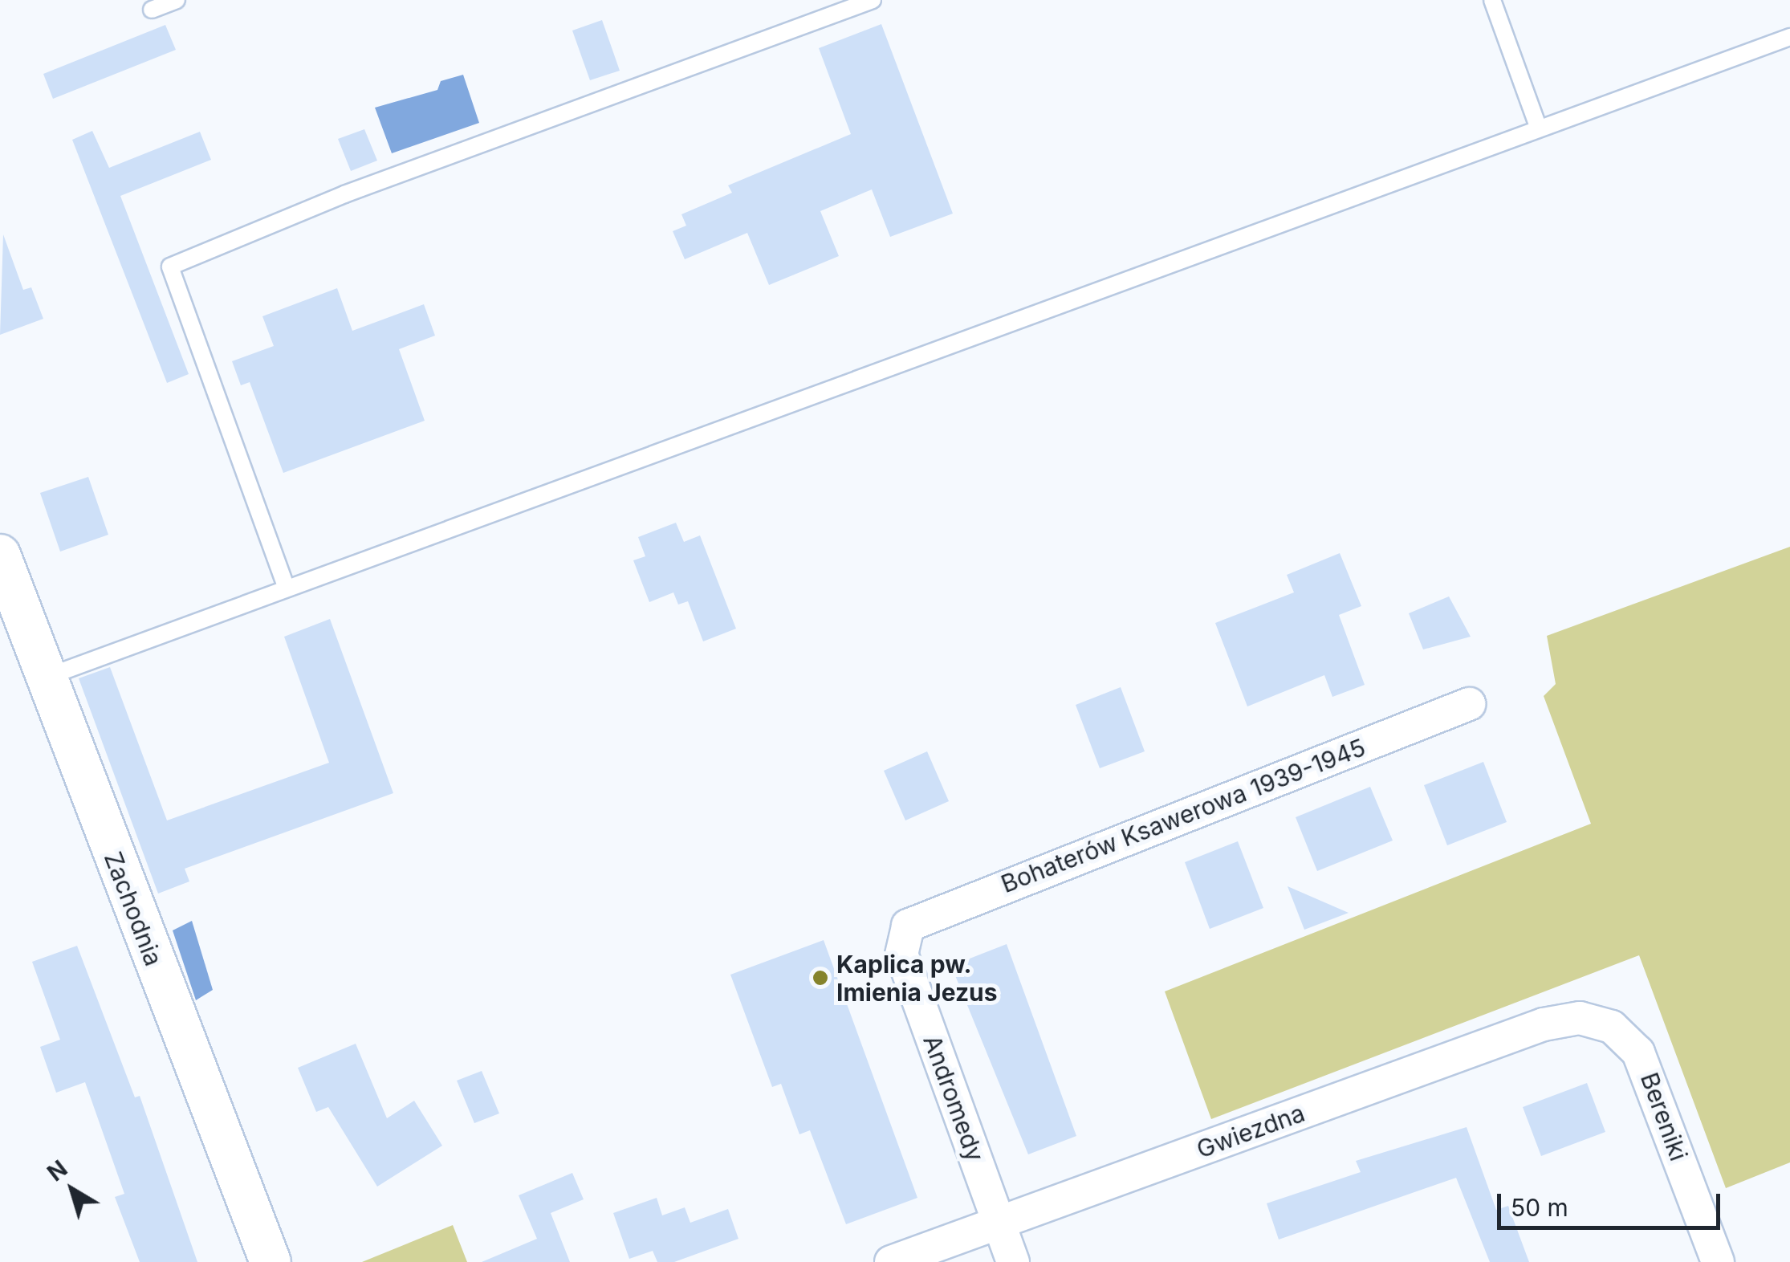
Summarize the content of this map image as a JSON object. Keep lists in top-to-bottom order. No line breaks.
{"streets":{"street":["Bohaterów Ksawerowa 1939-1945","Zachodnia","Andromedy","Bereniki","Gwiezdna"]},"crossings":[["Bohaterów Ksawerowa 1939-1945","Andromedy"],["Andromedy","Gwiezdna"],["Bereniki","Gwiezdna"]],"places":["Kaplica pw. Imienia Jezus"],"scale_bar":"50 m","north":"top left"}
